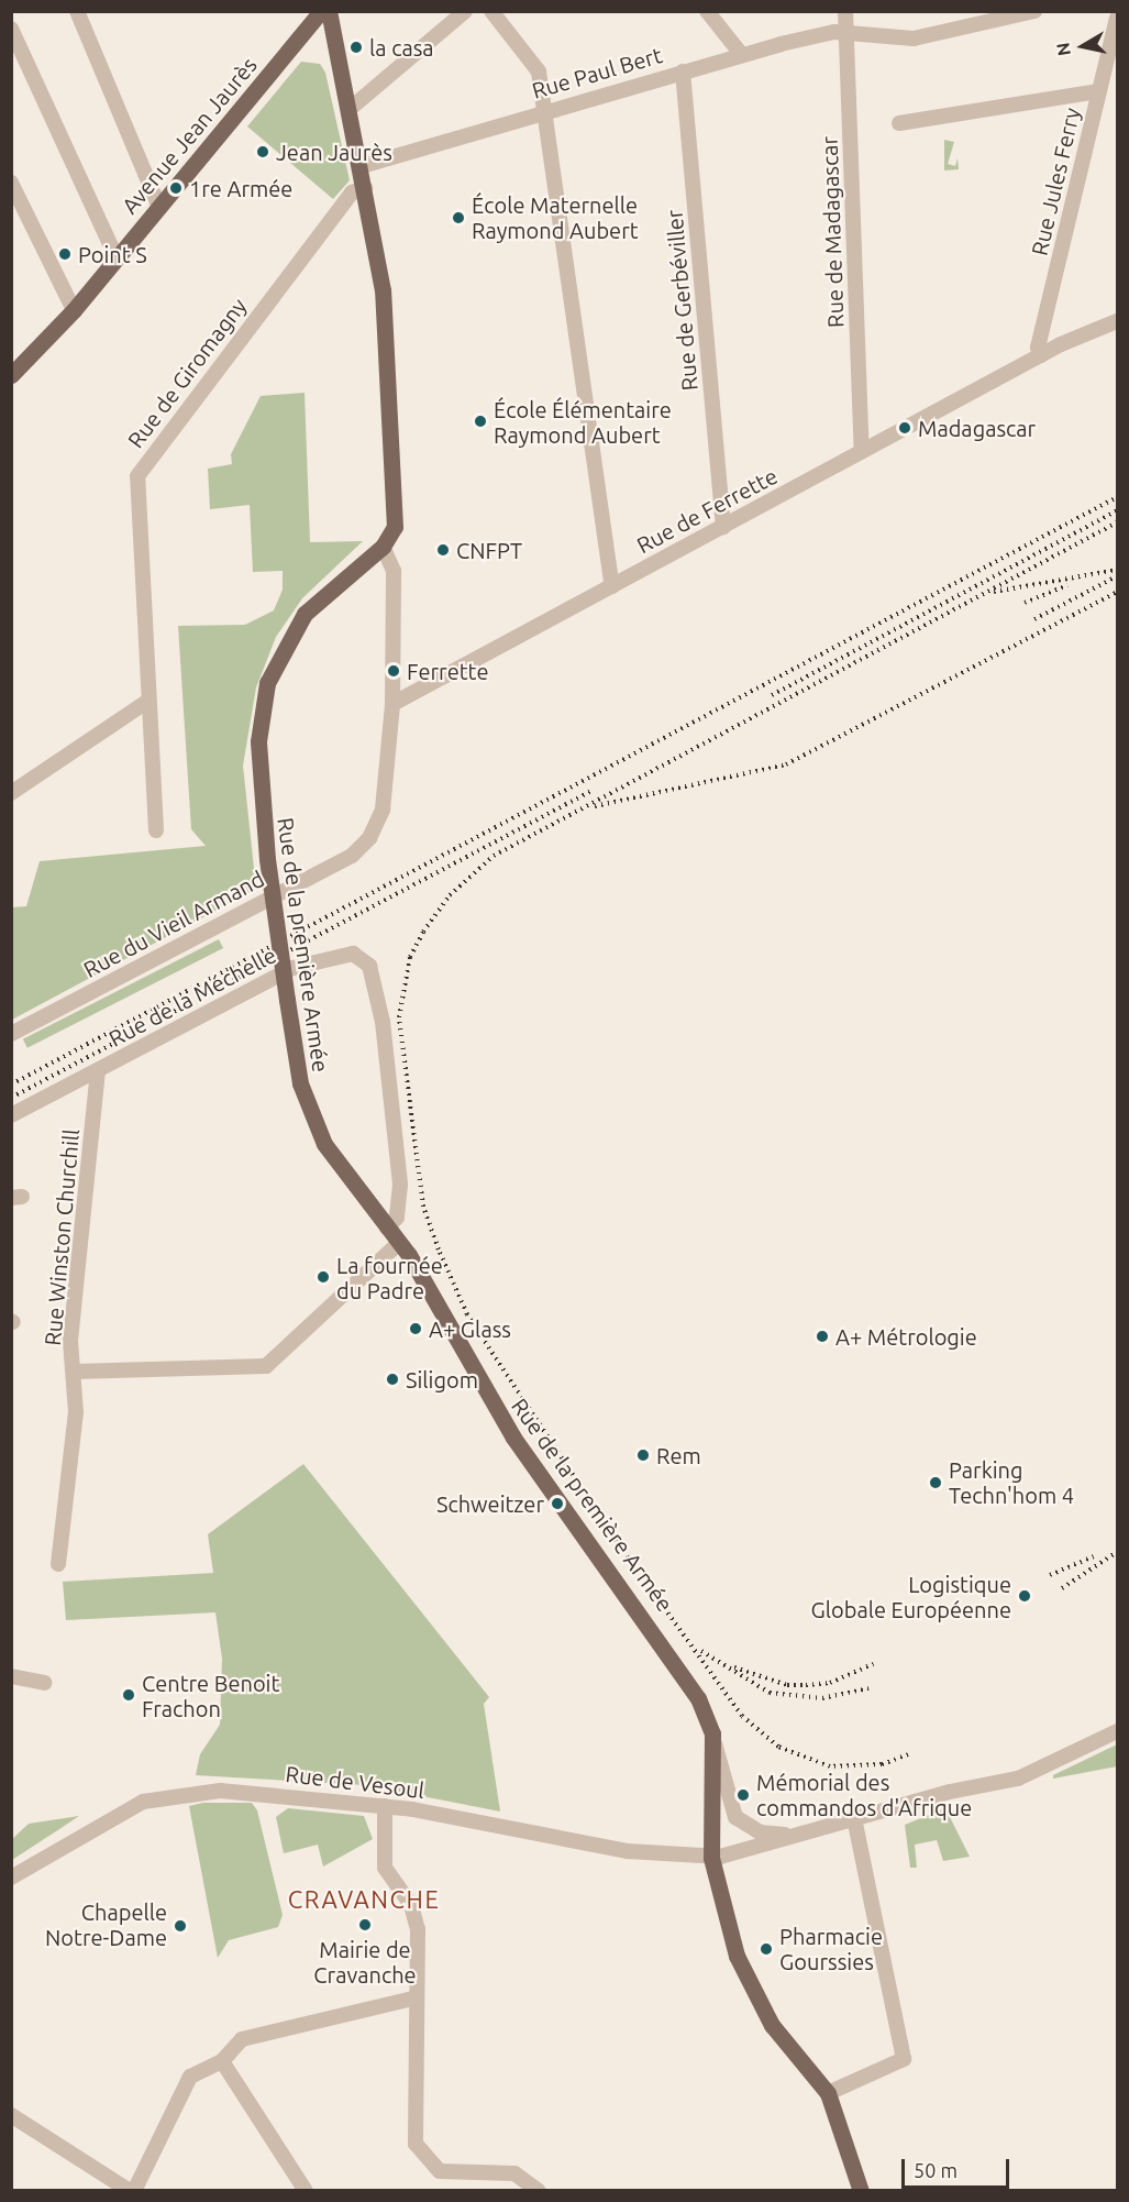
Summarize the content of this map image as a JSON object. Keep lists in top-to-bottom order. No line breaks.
{"streets":{"main road":["Avenue Jean Jaurès","Rue de la première Armée"],"street":["Rue Paul Bert","Rue Jules Ferry","Rue de Madagascar","Rue de Gerbéviller","Rue de Giromagny","Rue de Ferrette","Rue du Vieil Armand","Rue de la Méchelle","Rue Winston Churchill","Rue de Vesoul"]},"crossings":[["Rue Paul Bert","Rue de Madagascar"],["Rue Paul Bert","Rue de Gerbéviller"],["Rue Paul Bert","Rue de la première Armée"],["Rue Jules Ferry","Rue de Ferrette"],["Rue de Madagascar","Rue de Ferrette"],["Rue de Gerbéviller","Rue de Ferrette"],["Rue de Giromagny","Rue de la première Armée"],["Rue de Ferrette","Rue du Vieil Armand"],["Rue du Vieil Armand","Rue de la première Armée"],["Rue de la première Armée","Rue de la Méchelle"],["Rue de la première Armée","Rue de Vesoul"],["Rue de la Méchelle","Rue Winston Churchill"]],"districts":["CRAVANCHE"],"places":["la casa","Jean Jaurès","1re Armée","École Maternelle Raymond Aubert","Point S","École Élémentaire Raymond Aubert","Madagascar","CNFPT","Ferrette","La fournée du Padre","A+ Glass","A+ Métrologie","Siligom","Rem","Parking Techn'hom 4","Schweitzer","Logistique Globale Européenne","Centre Benoit Frachon","Mémorial des commandos d'Afrique","Mairie de Cravanche","Chapelle Notre-Dame","Pharmacie Gourssies"],"scale_bar":"50 m","north":"left"}
